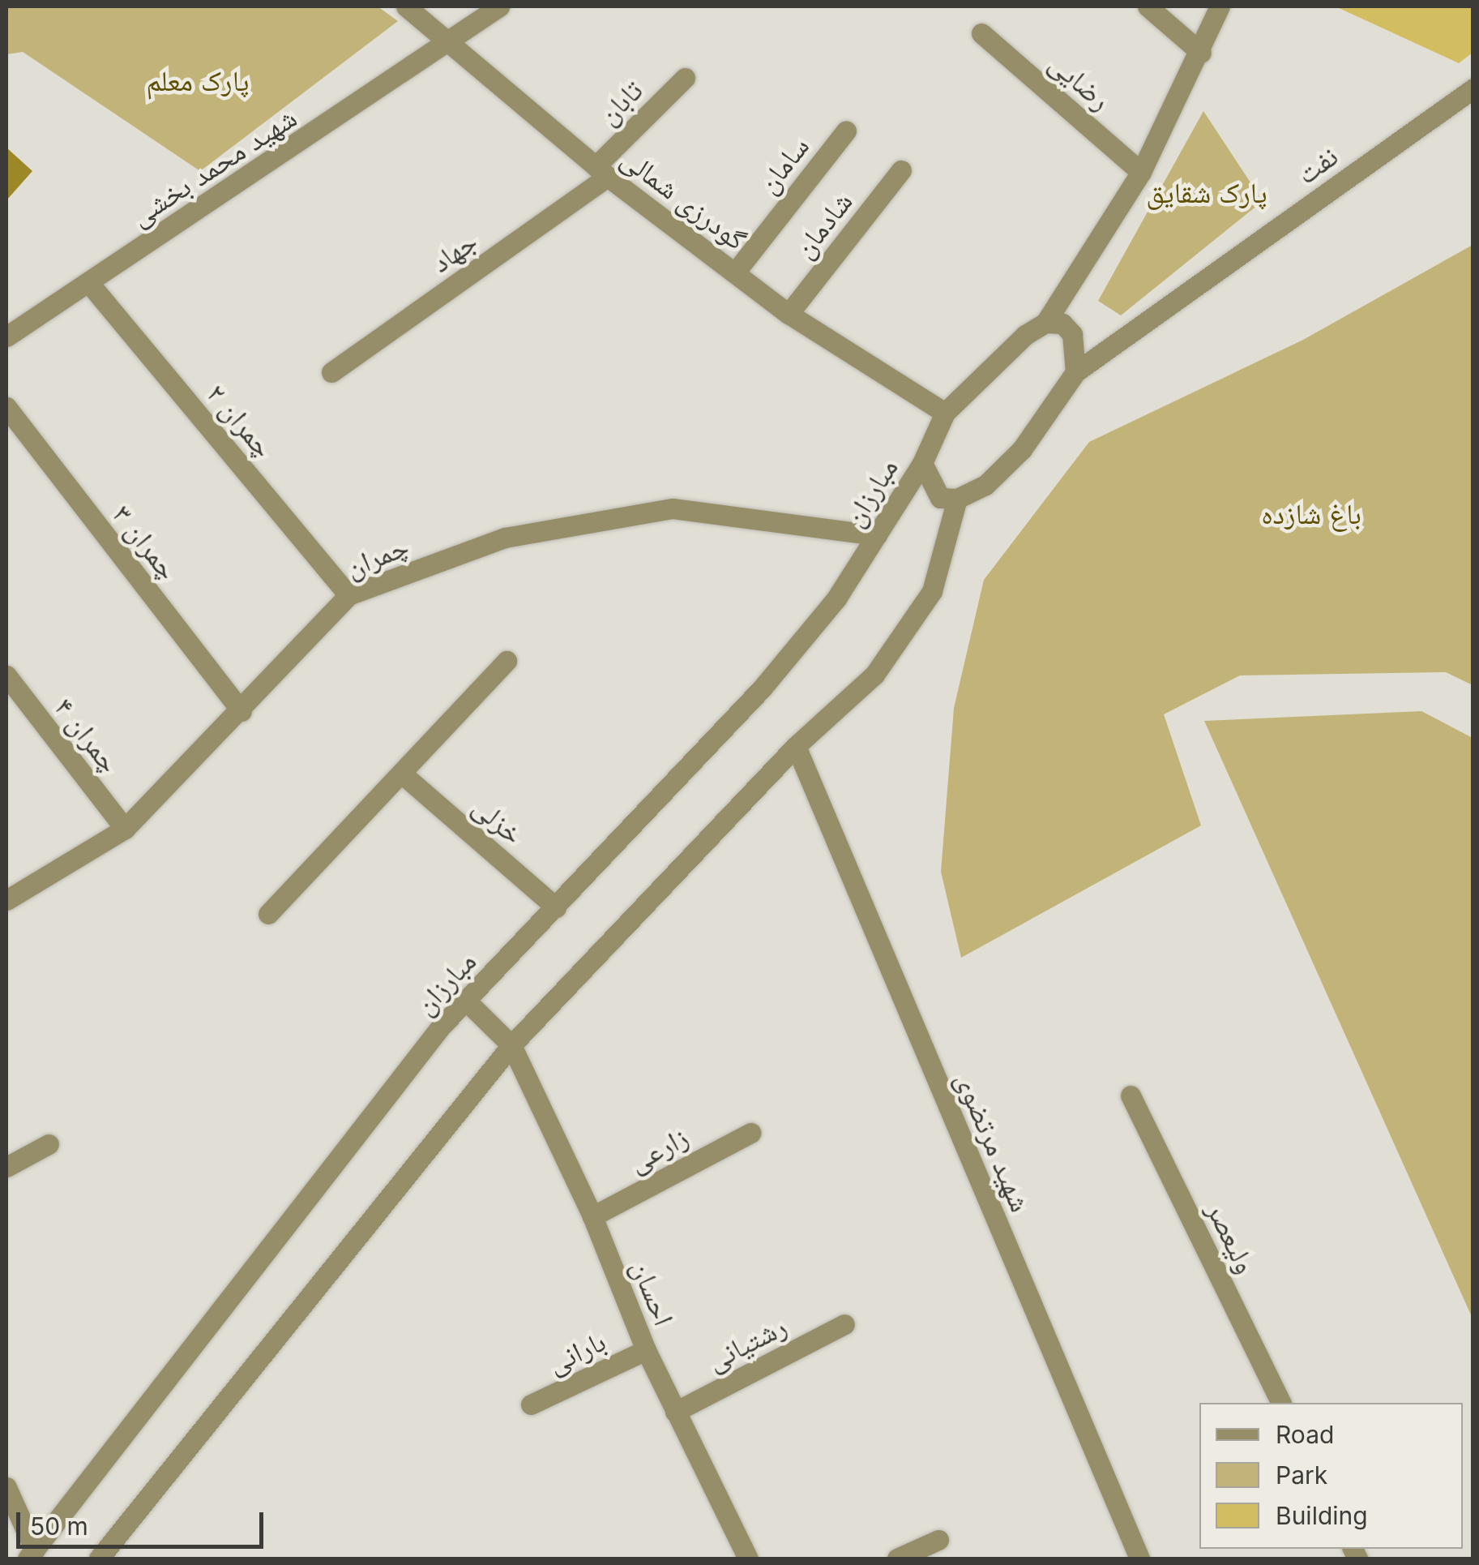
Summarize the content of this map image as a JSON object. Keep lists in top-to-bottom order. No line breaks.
{"streets":{"street":["رضایی","تابان","سامان","نفت","شهید محمد بخشی","گودرزی شمالی","شادمان","جهاد","چمران ۲","مبارزان","چمران ۳","چمران","چمران ۴","خزلی","شهید مرتضوی","زارعی","ولیعصر","احسان","رشتیانی","بارانی"]},"crossings":[["تابان","گودرزی شمالی"],["تابان","جهاد"],["سامان","گودرزی شمالی"],["شهید محمد بخشی","گودرزی شمالی"],["شهید محمد بخشی","چمران ۲"],["گودرزی شمالی","شادمان"],["گودرزی شمالی","جهاد"],["گودرزی شمالی","مبارزان"],["چمران ۲","چمران"],["مبارزان","چمران"],["مبارزان","خزلی"],["چمران ۳","چمران"],["چمران","چمران ۴"],["زارعی","احسان"],["احسان","رشتیانی"],["احسان","بارانی"]],"parks":["پارک معلم","پارک شقایق","باغ شازده"],"legend":["Road","Park","Building"],"scale_bar":"50 m"}
